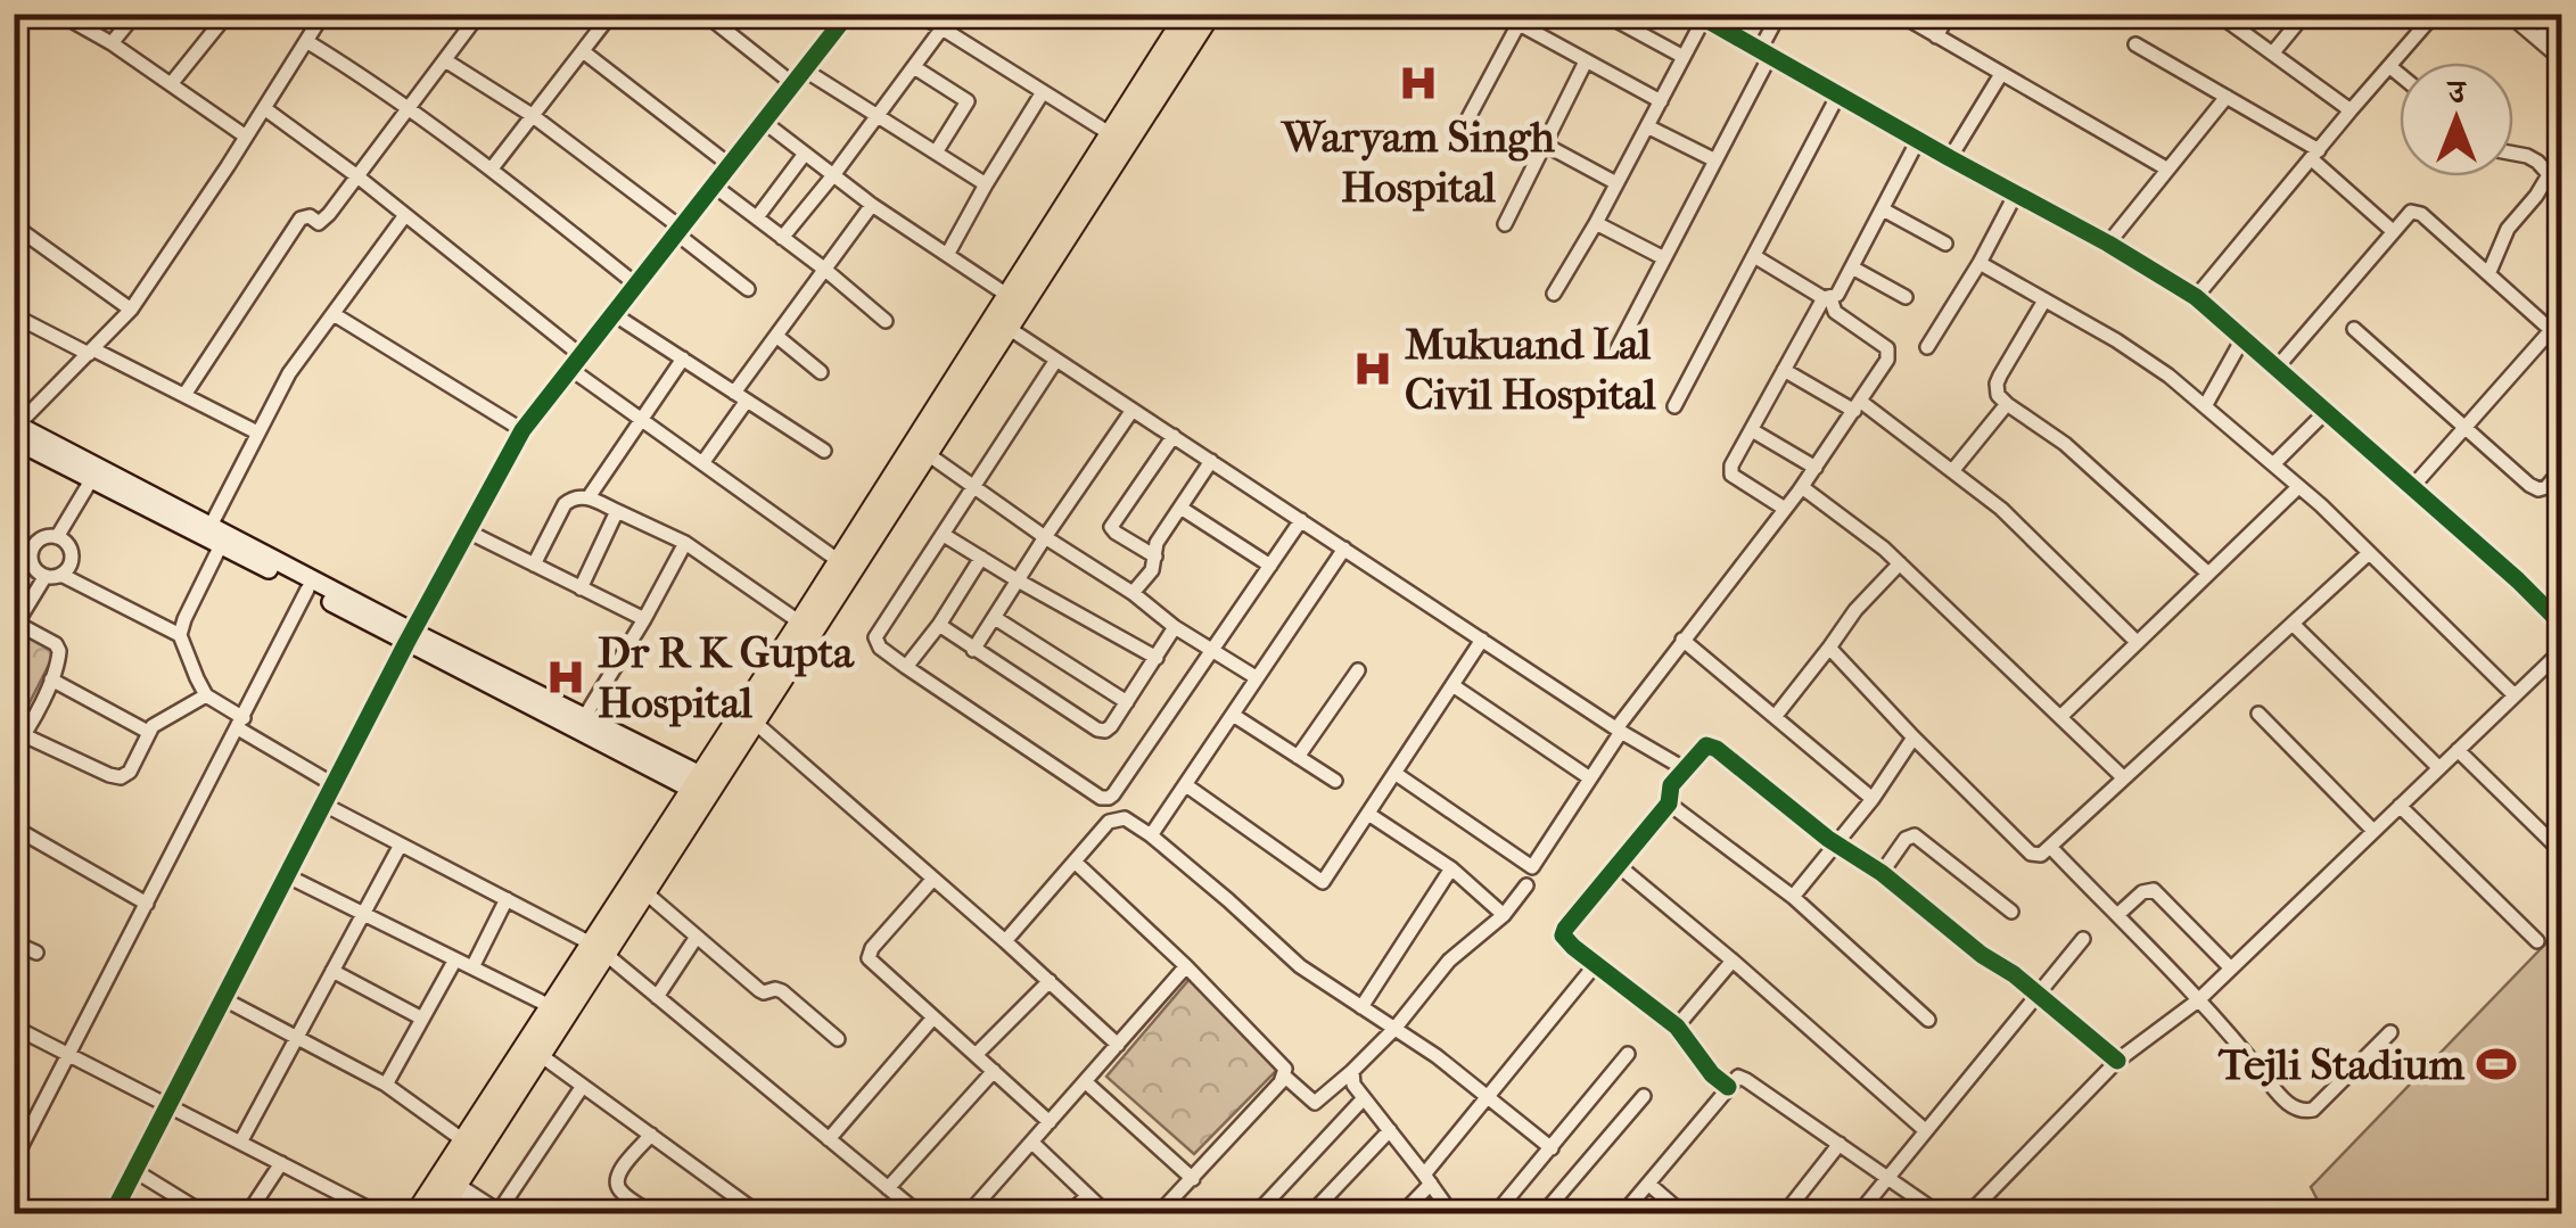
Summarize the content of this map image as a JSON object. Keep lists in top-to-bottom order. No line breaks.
{"places":{"hospital":["Waryam Singh Hospital","Mukuand Lal Civil Hospital","Dr R K Gupta Hospital"],"sports":["Tejli Stadium"]},"north":"top"}
